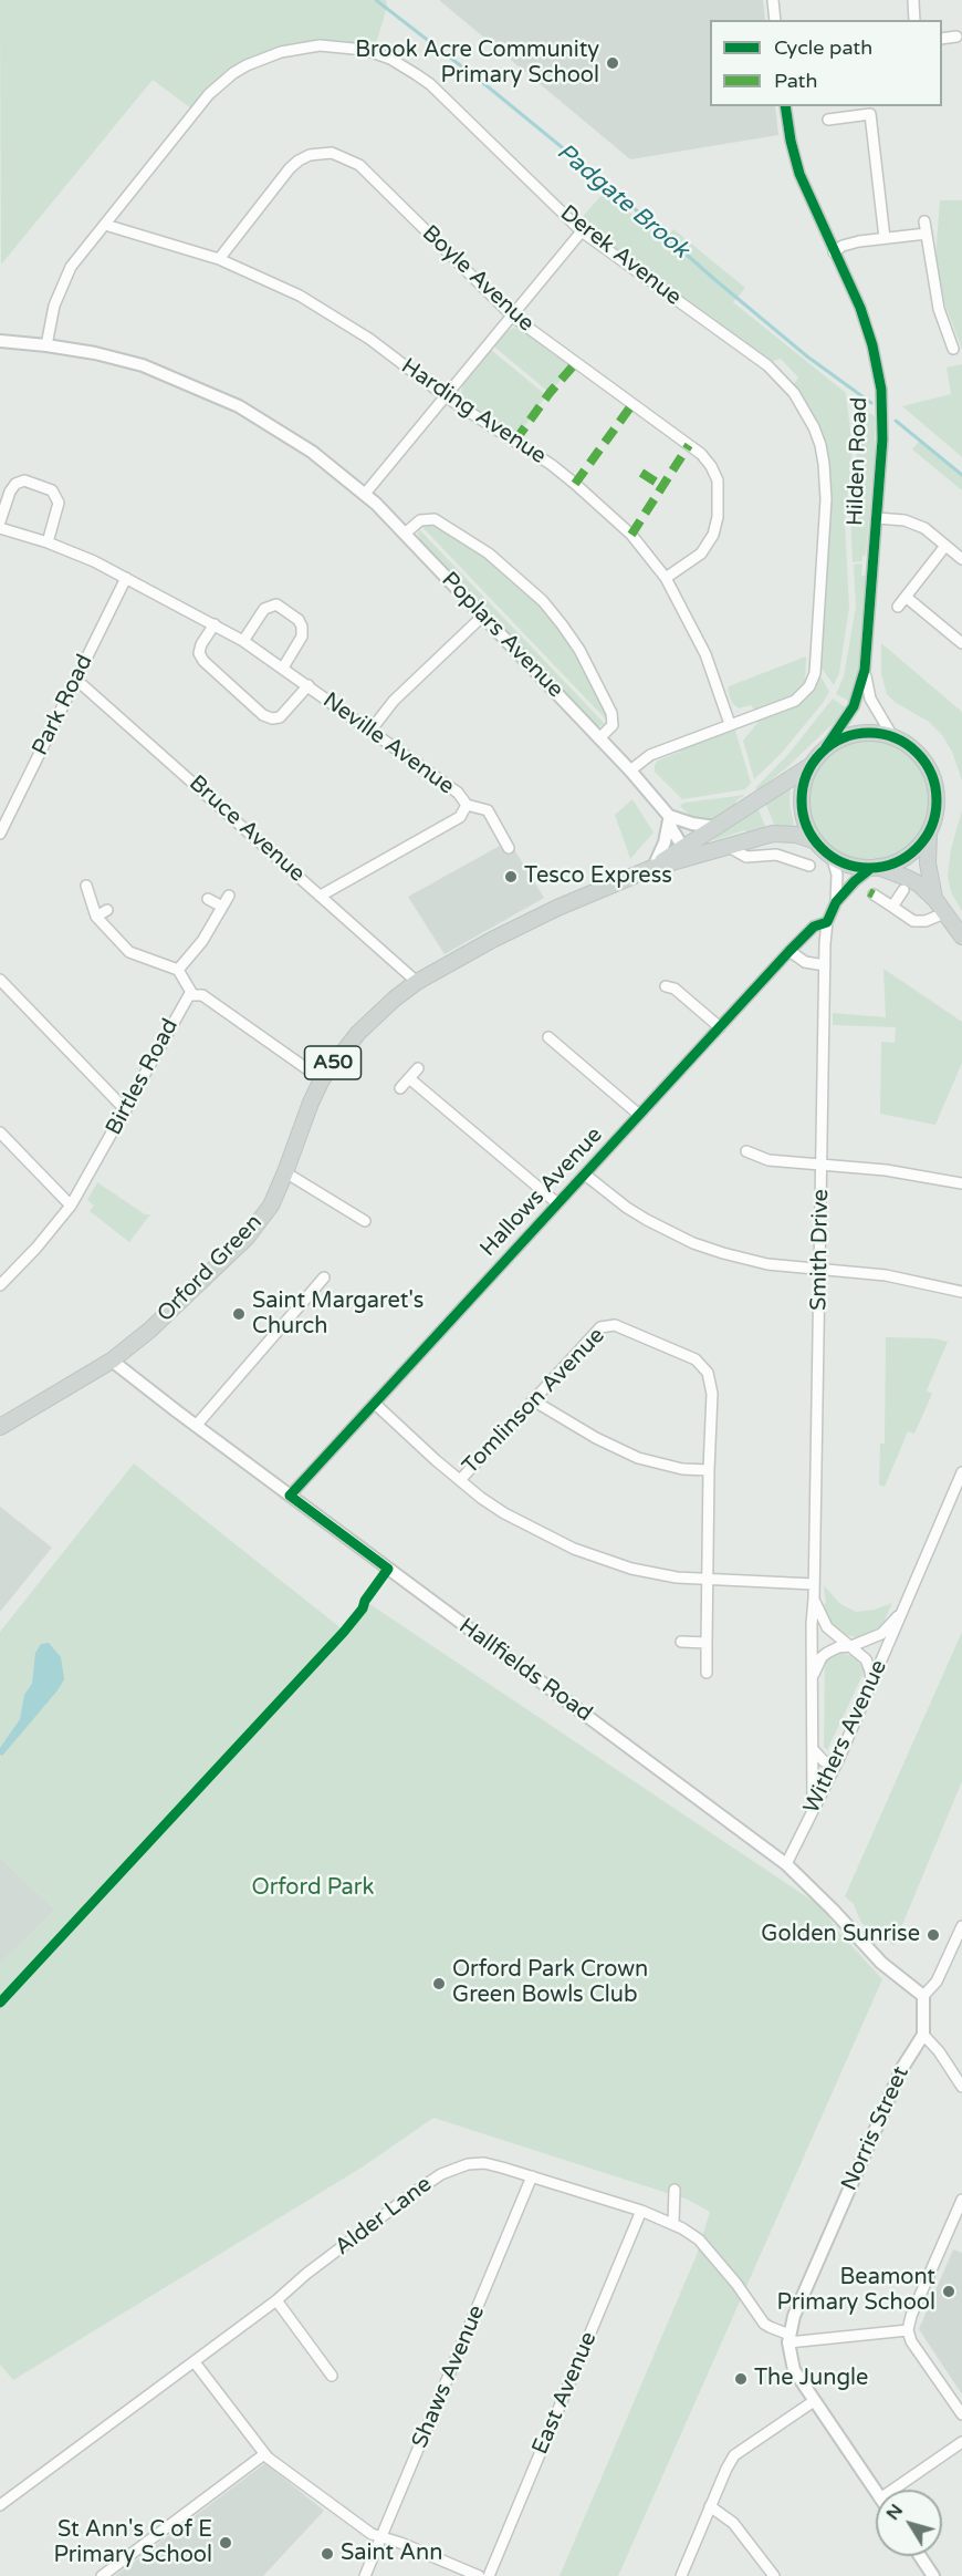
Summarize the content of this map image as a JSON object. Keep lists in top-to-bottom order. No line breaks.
{"streets":{"main road":["A50","Orford Green"],"street":["Derek Avenue","Boyle Avenue","Harding Avenue","Hilden Road","Poplars Avenue","Park Road","Neville Avenue","Bruce Avenue","Birtles Road","Hallows Avenue","Smith Drive","Tomlinson Avenue","Hallfields Road","Withers Avenue","Norris Street","Alder Lane","Shaws Avenue","East Avenue"]},"crossings":[["Derek Avenue","Harding Avenue"],["Derek Avenue","Poplars Avenue"],["Boyle Avenue","Harding Avenue"],["Hilden Road","A50"],["Hilden Road","Smith Drive"],["Hilden Road","Orford Green"],["Poplars Avenue","Orford Green"],["Park Road","Neville Avenue"],["Park Road","Bruce Avenue"],["Neville Avenue","Bruce Avenue"],["Bruce Avenue","Orford Green"],["A50","Smith Drive"],["A50","Orford Green"],["Hallows Avenue","Smith Drive"],["Hallows Avenue","Hallfields Road"],["Smith Drive","Orford Green"],["Smith Drive","Withers Avenue"],["Orford Green","Hallfields Road"],["Hallfields Road","Withers Avenue"],["Norris Street","Alder Lane"],["Alder Lane","Shaws Avenue"],["Alder Lane","East Avenue"]],"water":["Padgate Brook"],"parks":["Orford Park"],"places":["Brook Acre Community Primary School","Tesco Express","Saint Margaret's Church","Golden Sunrise","Orford Park Crown Green Bowls Club","Beamont Primary School","The Jungle","St Ann's C of E Primary School","Saint Ann"],"legend":["Cycle path","Path"],"north":"top left"}
